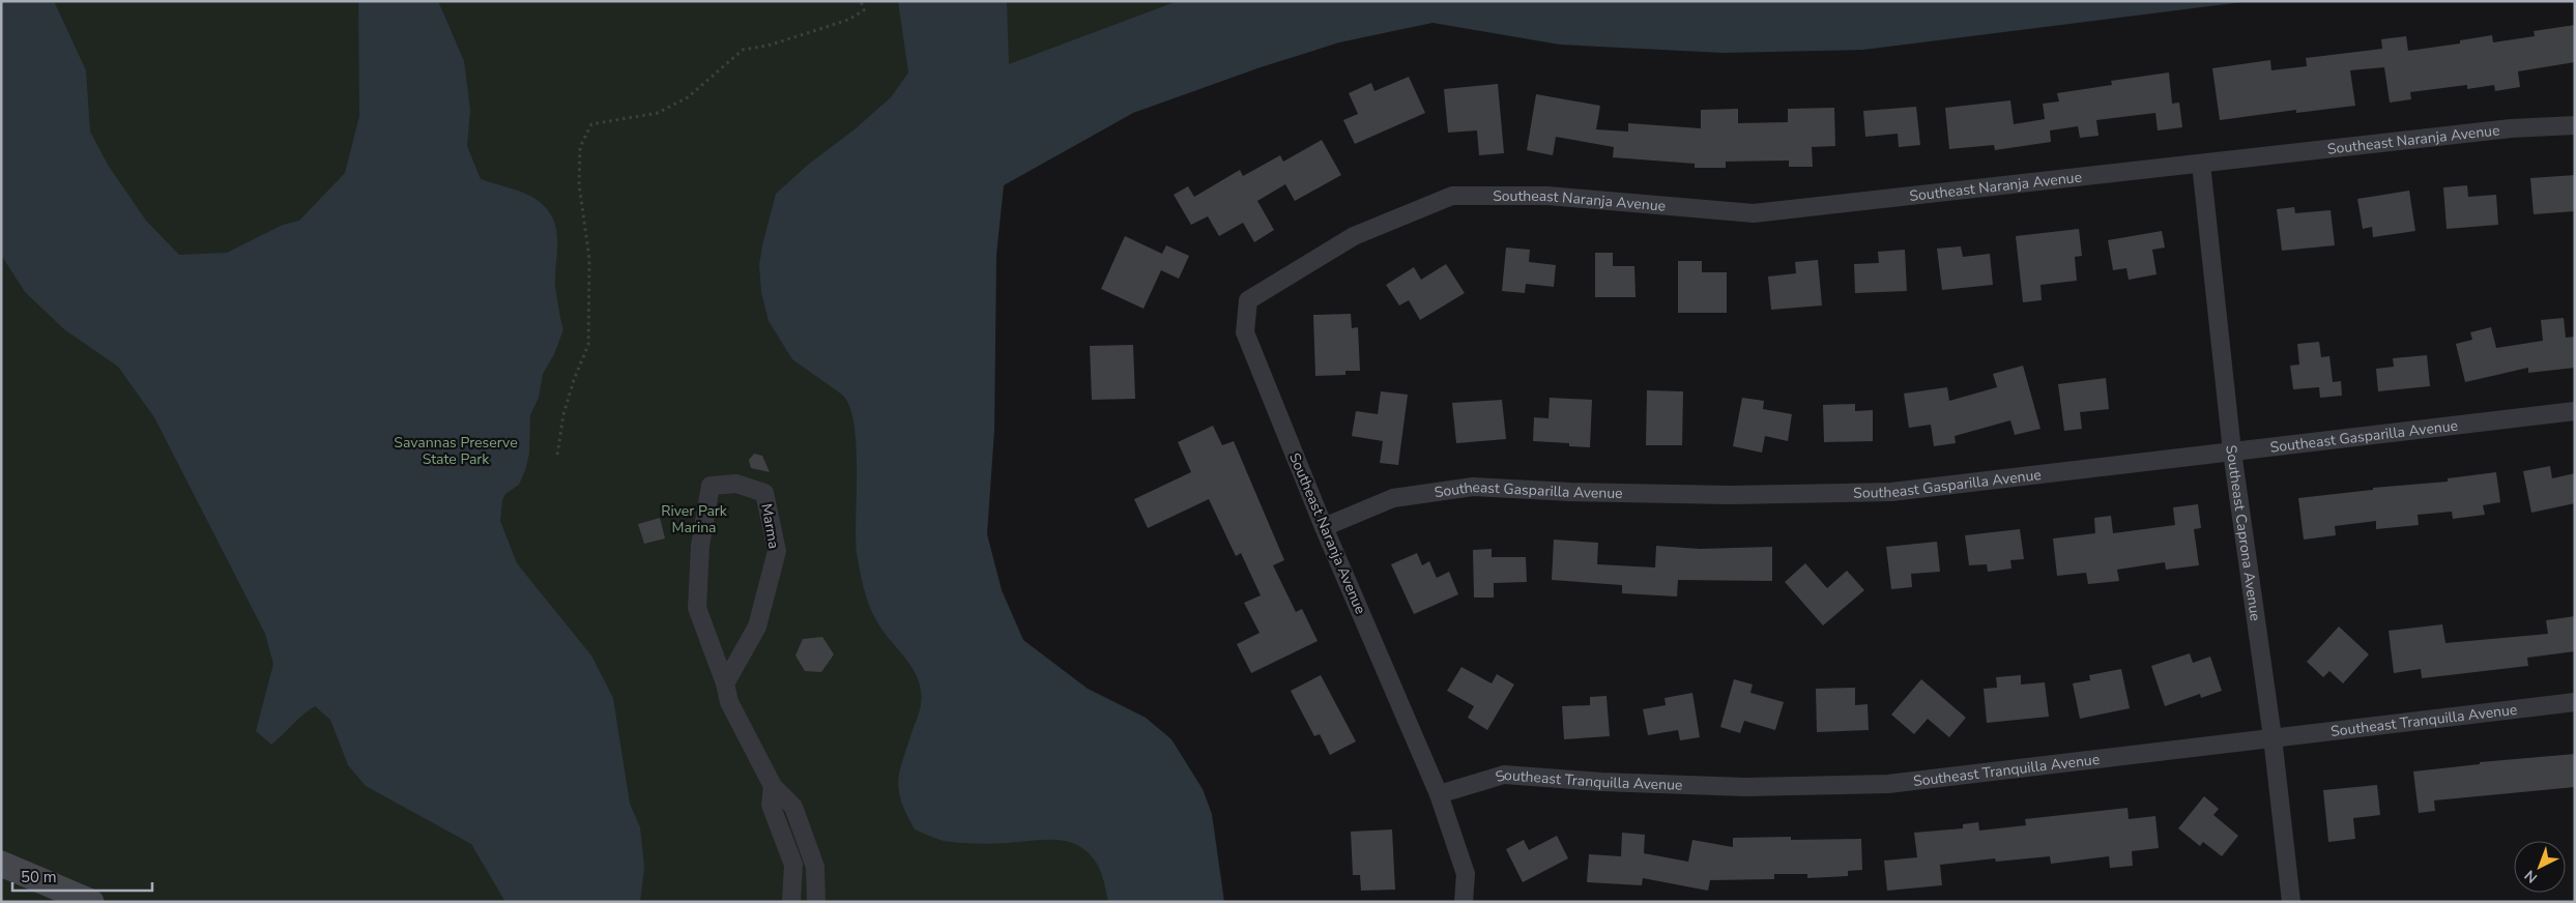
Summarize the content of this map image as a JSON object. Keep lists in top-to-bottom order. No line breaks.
{"streets":{"street":["Southeast Naranja Avenue","Southeast Gasparilla Avenue","Marma","Southeast Caprona Avenue","Southeast Tranquilla Avenue"]},"crossings":[["Southeast Naranja Avenue","Southeast Gasparilla Avenue"],["Southeast Naranja Avenue","Southeast Caprona Avenue"],["Southeast Naranja Avenue","Southeast Tranquilla Avenue"],["Southeast Gasparilla Avenue","Southeast Caprona Avenue"],["Southeast Caprona Avenue","Southeast Tranquilla Avenue"]],"parks":["Savannas Preserve State Park","River Park Marina"],"scale_bar":"50 m","north":"bottom left"}
